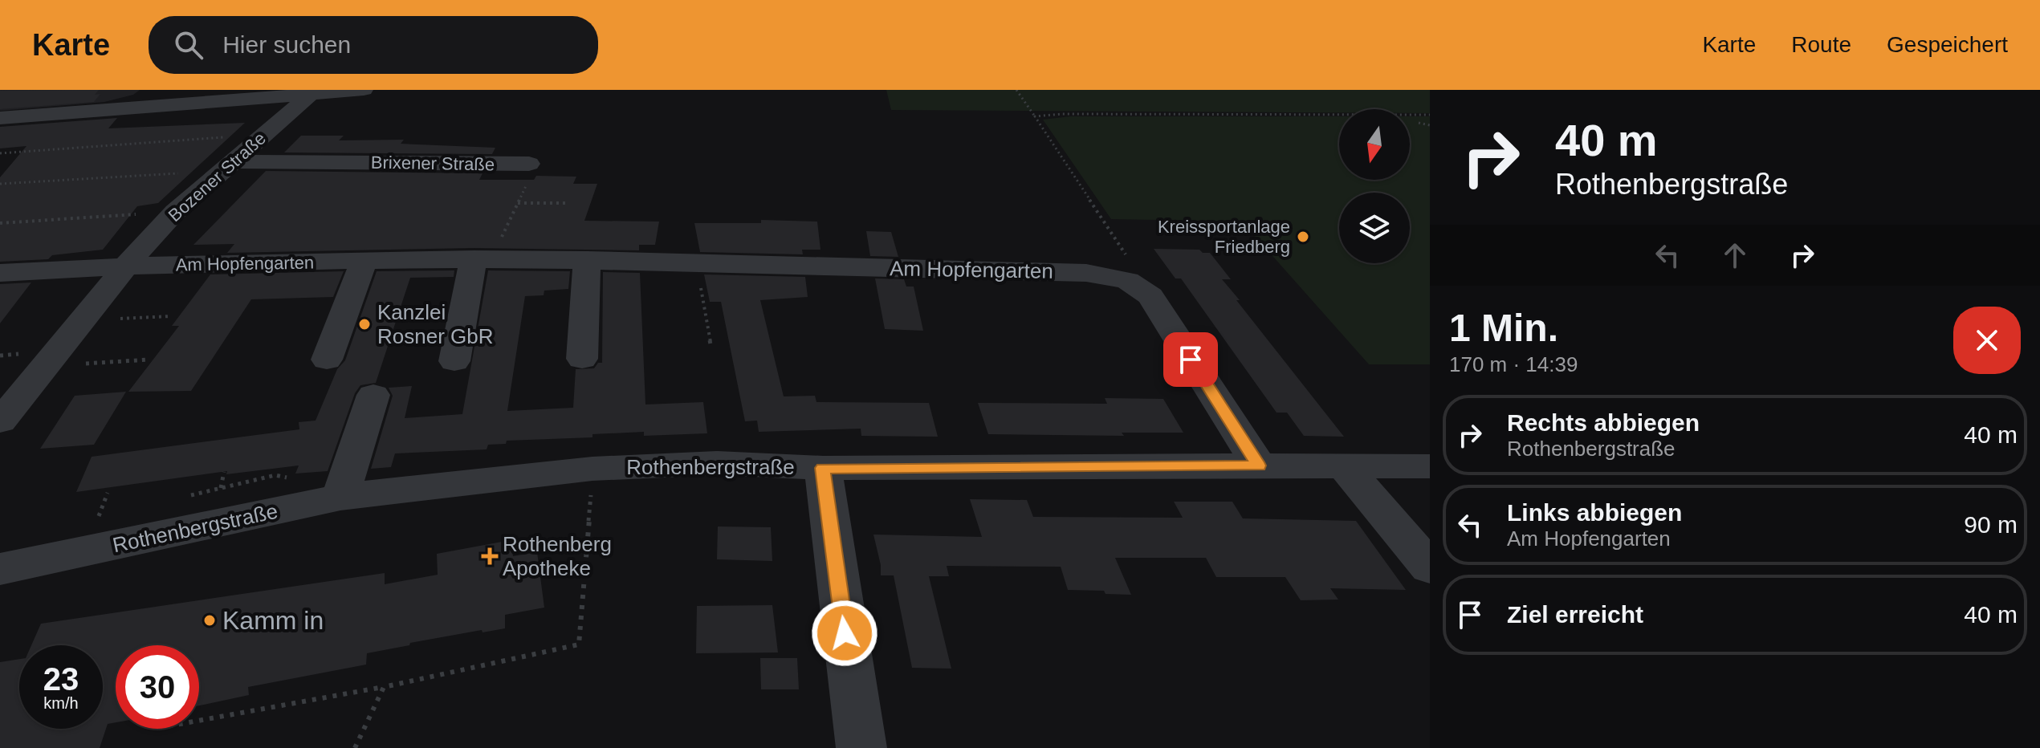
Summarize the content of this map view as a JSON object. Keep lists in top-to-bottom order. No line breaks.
{"streets":{"street":["Brixener Straße","Bozener Straße","Am Hopfengarten","Rothenbergstraße"]},"crossings":[["Brixener Straße","Bozener Straße"],["Bozener Straße","Am Hopfengarten"],["Am Hopfengarten","Rothenbergstraße"]],"places":{"other":["Kreissportanlage Friedberg","Kanzlei Rosner GbR","Kamm in"],"health":["Rothenberg Apotheke"]},"north":"bottom","page":{"header":"Karte","search":"Hier suchen","nav":["Karte","Route","Gespeichert"],"turn":["40 m","Rothenbergstraße"],"heading":["1 Min.","170 m · 14:39"],"list":[{"name":"Rechts abbiegen","note":"Rothenbergstraße","value":"40 m"},{"name":"Links abbiegen","note":"Am Hopfengarten","value":"90 m"},{"name":"Ziel erreicht","value":"40 m"}],"speed":"23 km/h","limit":"30"}}
